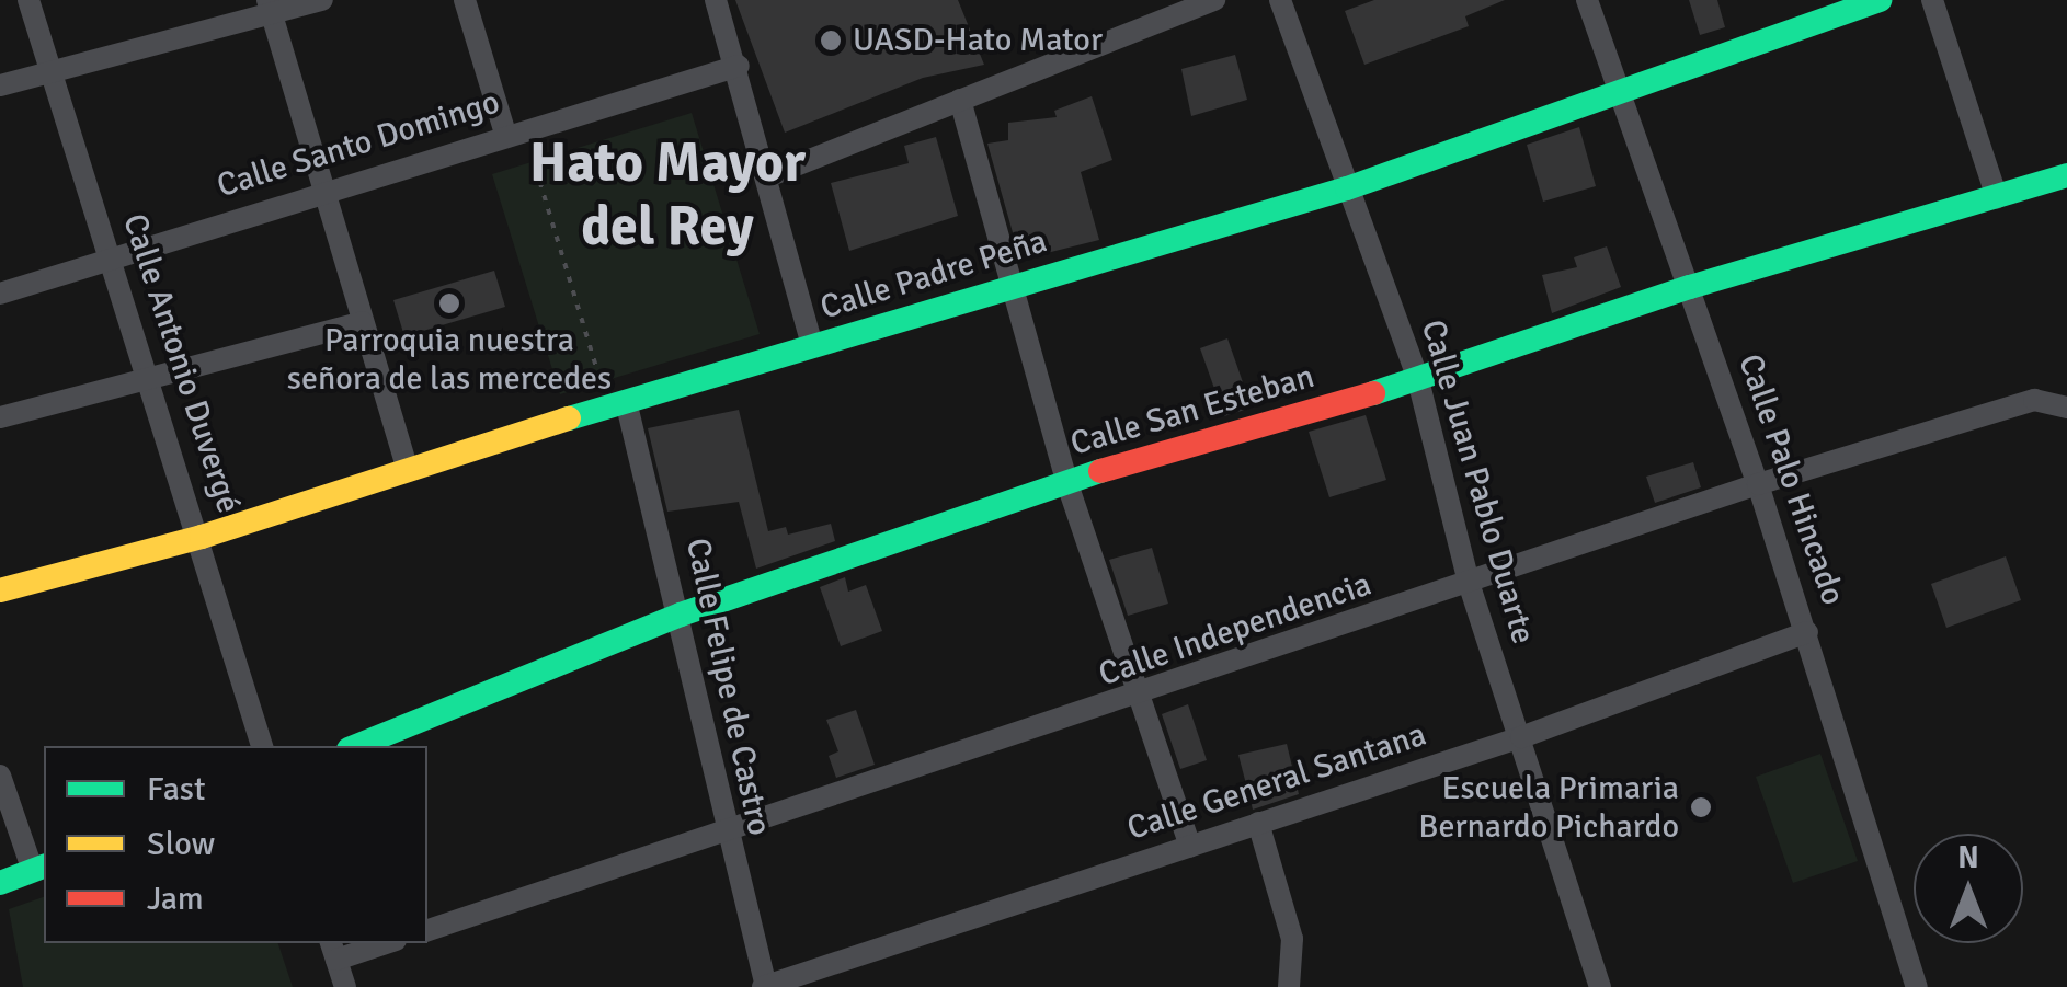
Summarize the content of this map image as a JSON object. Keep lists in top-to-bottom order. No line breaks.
{"streets":{"street":["Calle Santo Domingo","Calle Padre Peña","Calle Antonio Duvergé","Calle San Esteban","Calle Palo Hincado","Calle Juan Pablo Duarte","Calle Independencia","Calle Felipe de Castro","Calle General Santana"]},"crossings":[["Calle Santo Domingo","Calle Antonio Duvergé"],["Calle Padre Peña","Calle Antonio Duvergé"],["Calle Padre Peña","Calle Palo Hincado"],["Calle Padre Peña","Calle Juan Pablo Duarte"],["Calle Padre Peña","Calle Felipe de Castro"],["Calle San Esteban","Calle Palo Hincado"],["Calle San Esteban","Calle Juan Pablo Duarte"],["Calle San Esteban","Calle Felipe de Castro"],["Calle Palo Hincado","Calle Independencia"],["Calle Palo Hincado","Calle General Santana"],["Calle Juan Pablo Duarte","Calle Independencia"],["Calle Juan Pablo Duarte","Calle General Santana"],["Calle Independencia","Calle Felipe de Castro"],["Calle Felipe de Castro","Calle General Santana"]],"districts":["Hato Mayor del Rey"],"places":["UASD-Hato Mator","Parroquia nuestra señora de las mercedes","Escuela Primaria Bernardo Pichardo"],"legend":["Fast","Slow","Jam"],"north":"top"}
